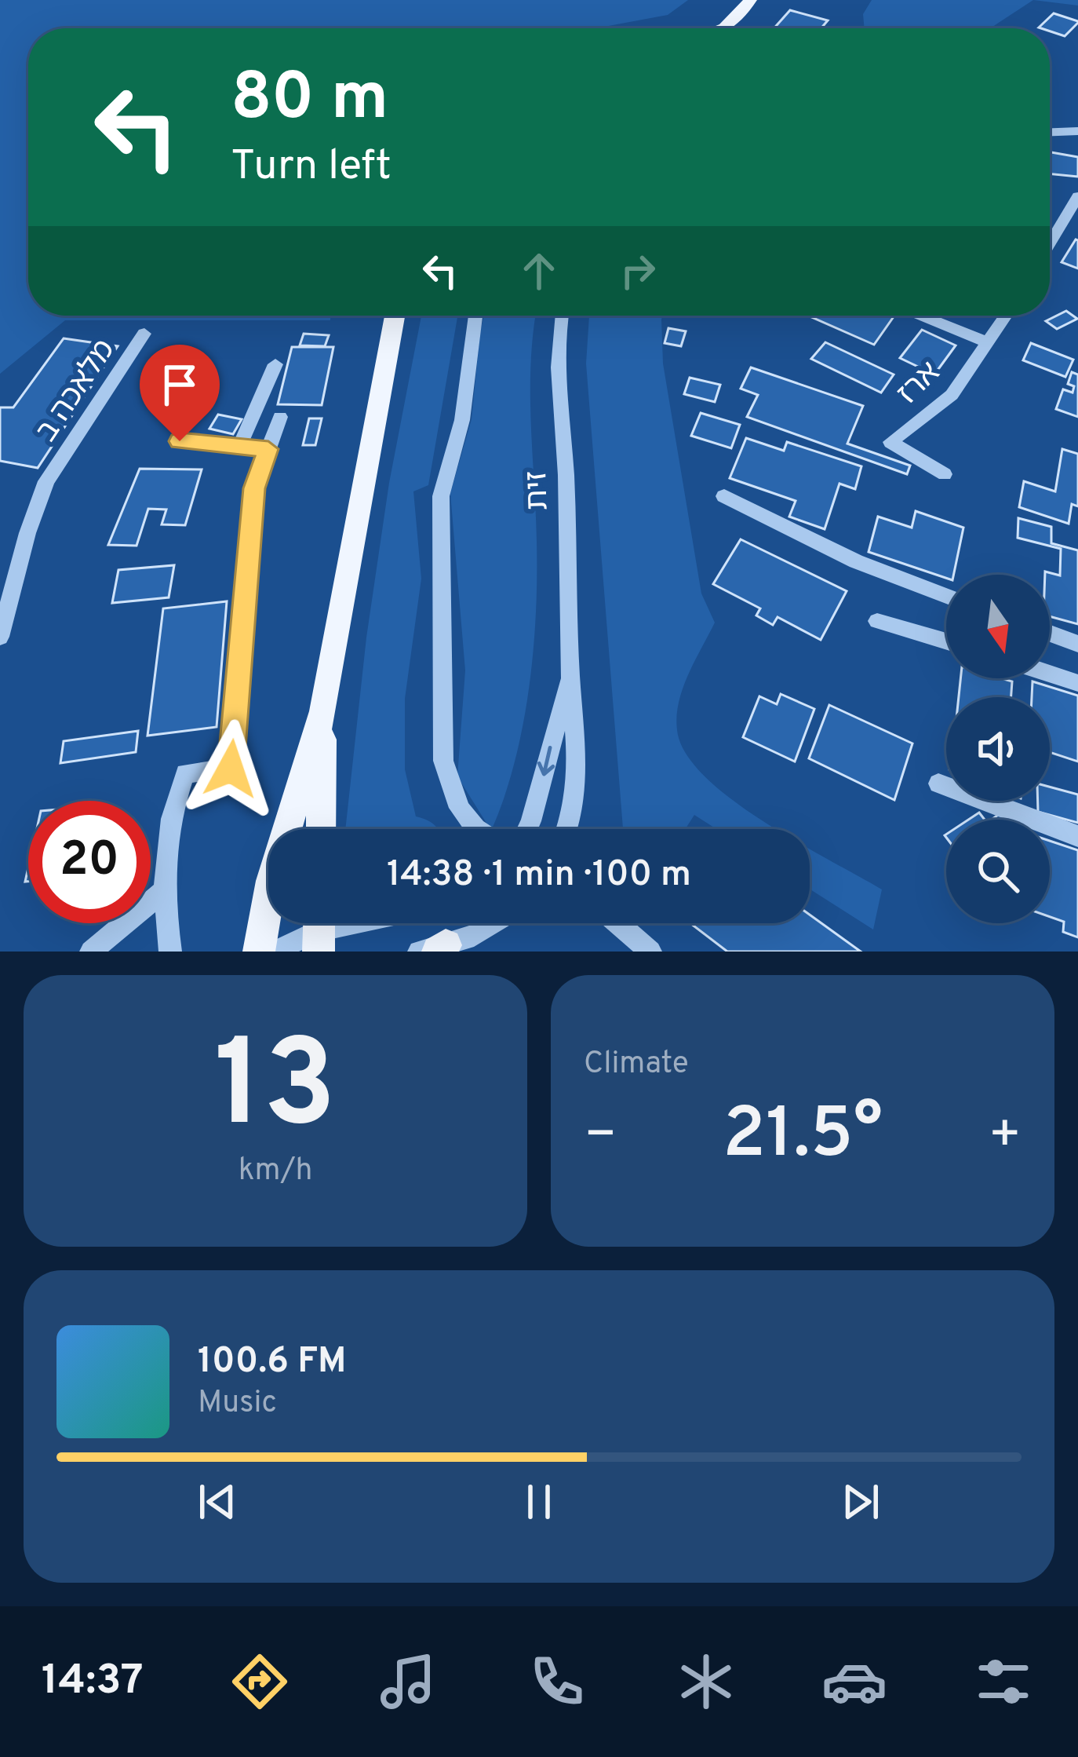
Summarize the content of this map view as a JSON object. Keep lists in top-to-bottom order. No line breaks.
{"streets":{"street":["ארז","מלאכה ב","זית"]},"north":"bottom","page":{"turn":["80 m","Turn left"],"limit":"20","trip":"14:38 · 1 min · 100 m","tile":[["13","km/h"],"Climate"],"heat":["−","21.5°","+"],"song":["100.6 FM","Music"],"tabs":"14:37"}}
